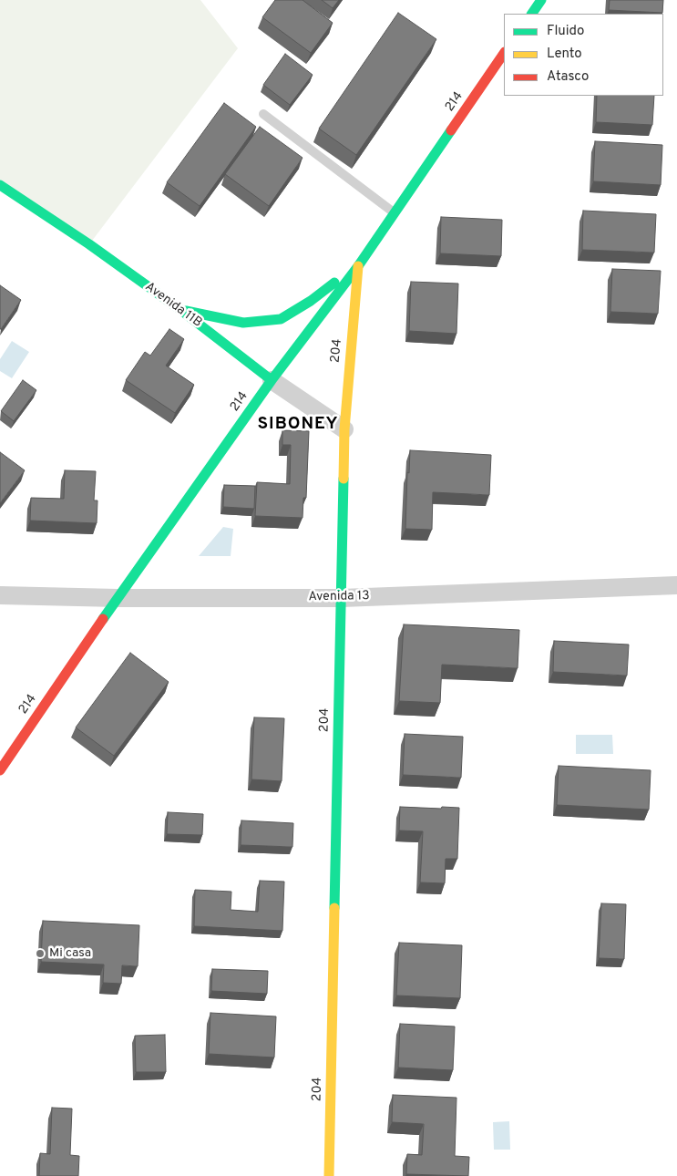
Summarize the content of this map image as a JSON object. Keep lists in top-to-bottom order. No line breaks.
{"streets":{"street":["214","Avenida 11B","204","Avenida 13"]},"crossings":[["214","Avenida 11B"],["214","204"],["214","Avenida 13"],["Avenida 11B","204"],["204","Avenida 13"]],"districts":["SIBONEY"],"places":["Mi casa"],"legend":["Fluido","Lento","Atasco"]}
